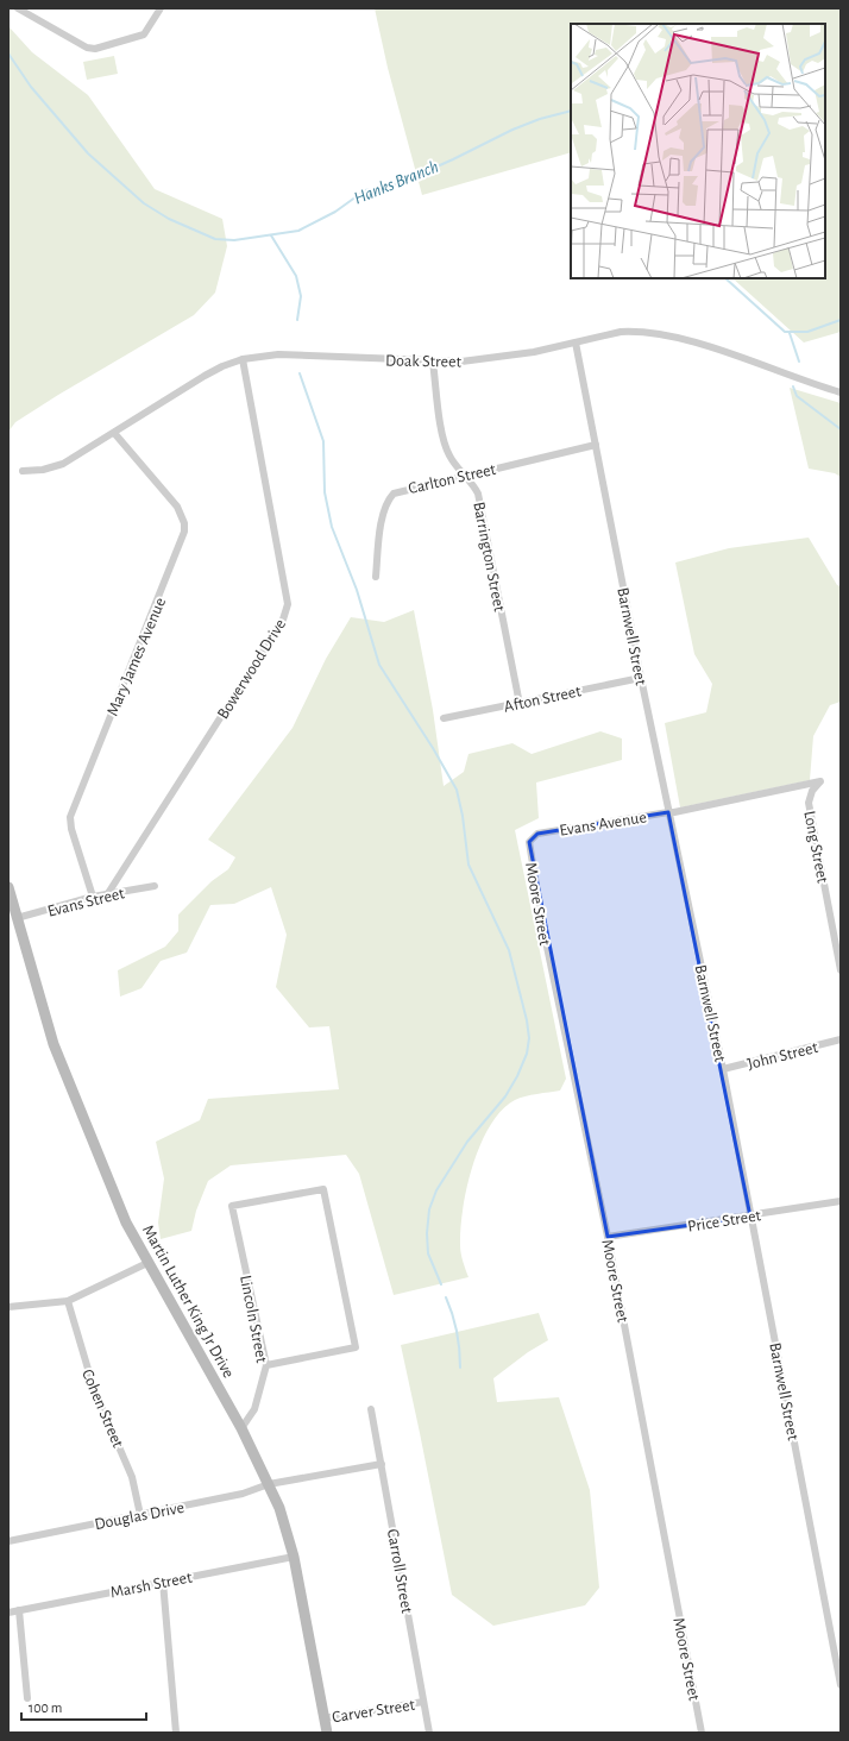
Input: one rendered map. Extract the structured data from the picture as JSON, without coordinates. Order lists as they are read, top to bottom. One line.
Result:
{"streets":{"street":["Doak Street","Carlton Street","Barrington Street","Barnwell Street","Mary James Avenue","Bowerwood Drive","Afton Street","Evans Avenue","Long Street","Evans Street","Moore Street","John Street","Price Street","Martin Luther King Jr Drive","Lincoln Street","Cohen Street","Douglas Drive","Carroll Street","Marsh Street","Carver Street"]},"crossings":[["Doak Street","Barrington Street"],["Doak Street","Barnwell Street"],["Doak Street","Mary James Avenue"],["Doak Street","Bowerwood Drive"],["Carlton Street","Barrington Street"],["Carlton Street","Barnwell Street"],["Barrington Street","Afton Street"],["Barnwell Street","Afton Street"],["Barnwell Street","Evans Avenue"],["Barnwell Street","John Street"],["Barnwell Street","Price Street"],["Mary James Avenue","Evans Street"],["Bowerwood Drive","Evans Street"],["Evans Avenue","Long Street"],["Evans Avenue","Moore Street"],["Evans Street","Martin Luther King Jr Drive"],["Moore Street","Price Street"],["Martin Luther King Jr Drive","Lincoln Street"],["Martin Luther King Jr Drive","Douglas Drive"],["Martin Luther King Jr Drive","Marsh Street"],["Martin Luther King Jr Drive","Carver Street"],["Cohen Street","Douglas Drive"],["Douglas Drive","Carroll Street"],["Carroll Street","Carver Street"]],"water":["Hanks Branch"],"scale_bar":"100 m"}
